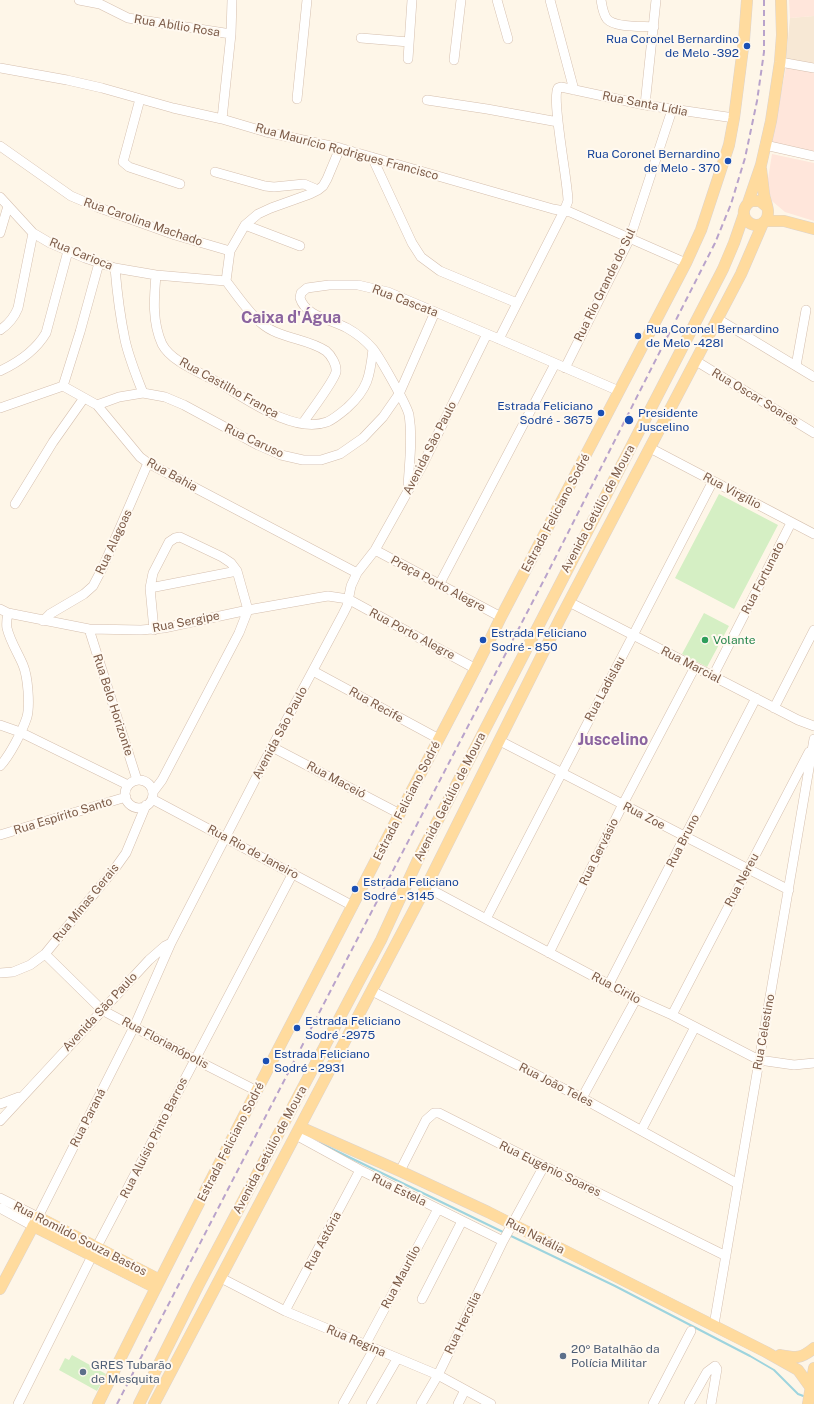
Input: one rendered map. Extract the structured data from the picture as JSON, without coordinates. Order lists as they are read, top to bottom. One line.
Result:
{"streets":{"main road":["Avenida Getúlio de Moura","Estrada Feliciano Sodré","Rua Paraná","Rua Natália","Rua Romildo Souza Bastos"],"street":["Rua Abílio Rosa","Rua Santa Lídia","Rua Maurício Rodrigues Francisco","Rua Carolina Machado","Rua Carioca","Rua Rio Grande do Sul","Rua Cascata","Rua Castilho França","Rua Oscar Soares","Rua Caruso","Avenida São Paulo","Rua Bahia","Rua Virgílio","Rua Alagoas","Rua Fortunato","Praça Porto Alegre","Rua Sergipe","Rua Porto Alegre","Rua Marcial","Rua Ladislau","Rua Belo Horizonte","Rua Recife","Rua Maceió","Rua Espírito Santo","Rua Zoe","Rua Bruno","Rua Rio de Janeiro","Rua Gervásio","Rua Nereu","Rua Minas Gerais","Rua Cirilo","Rua Celestino","Rua Florianópolis","Rua João Teles","Rua Aluísio Pinto Barros","Rua Eugênio Soares","Rua Estela","Rua Astória","Rua Maurílio","Rua Hercília","Rua Regina"]},"crossings":[["Rua Santa Lídia","Rua Rio Grande do Sul"],["Rua Santa Lídia","Estrada Feliciano Sodré"],["Rua Maurício Rodrigues Francisco","Rua Rio Grande do Sul"],["Rua Maurício Rodrigues Francisco","Estrada Feliciano Sodré"],["Rua Carioca","Rua Castilho França"],["Rua Rio Grande do Sul","Rua Cascata"],["Rua Cascata","Rua Castilho França"],["Rua Cascata","Rua Caruso"],["Rua Cascata","Avenida São Paulo"],["Rua Cascata","Estrada Feliciano Sodré"],["Rua Oscar Soares","Avenida Getúlio de Moura"],["Rua Caruso","Rua Bahia"],["Avenida São Paulo","Rua Bahia"],["Avenida São Paulo","Praça Porto Alegre"],["Avenida São Paulo","Rua Sergipe"],["Avenida São Paulo","Rua Porto Alegre"],["Avenida São Paulo","Rua Recife"],["Avenida São Paulo","Rua Maceió"],["Avenida São Paulo","Rua Rio de Janeiro"],["Avenida São Paulo","Rua Florianópolis"],["Avenida São Paulo","Rua Paraná"],["Rua Bahia","Rua Alagoas"],["Rua Virgílio","Avenida Getúlio de Moura"],["Rua Virgílio","Rua Fortunato"],["Rua Virgílio","Rua Ladislau"],["Avenida Getúlio de Moura","Rua Marcial"],["Avenida Getúlio de Moura","Rua Zoe"],["Avenida Getúlio de Moura","Rua Cirilo"],["Avenida Getúlio de Moura","Rua João Teles"],["Avenida Getúlio de Moura","Rua Estela"],["Avenida Getúlio de Moura","Rua Natália"],["Avenida Getúlio de Moura","Rua Regina"],["Estrada Feliciano Sodré","Praça Porto Alegre"],["Estrada Feliciano Sodré","Rua Porto Alegre"],["Estrada Feliciano Sodré","Rua Recife"],["Estrada Feliciano Sodré","Rua Maceió"],["Estrada Feliciano Sodré","Rua Rio de Janeiro"],["Estrada Feliciano Sodré","Rua Florianópolis"],["Estrada Feliciano Sodré","Rua Romildo Souza Bastos"],["Rua Alagoas","Rua Sergipe"],["Rua Fortunato","Rua Marcial"],["Rua Sergipe","Rua Porto Alegre"],["Rua Sergipe","Rua Belo Horizonte"],["Rua Sergipe","Rua Minas Gerais"],["Rua Marcial","Rua Ladislau"],["Rua Marcial","Rua Bruno"],["Rua Marcial","Rua Gervásio"],["Rua Ladislau","Rua Zoe"],["Rua Ladislau","Rua Cirilo"],["Rua Belo Horizonte","Rua Espírito Santo"],["Rua Belo Horizonte","Rua Rio de Janeiro"],["Rua Belo Horizonte","Rua Minas Gerais"],["Rua Espírito Santo","Rua Rio de Janeiro"],["Rua Espírito Santo","Rua Minas Gerais"],["Rua Zoe","Rua Bruno"],["Rua Zoe","Rua Gervásio"],["Rua Zoe","Rua Nereu"],["Rua Zoe","Rua Celestino"],["Rua Bruno","Rua Cirilo"],["Rua Rio de Janeiro","Rua Minas Gerais"],["Rua Rio de Janeiro","Rua Aluísio Pinto Barros"],["Rua Gervásio","Rua Cirilo"],["Rua Nereu","Rua Cirilo"],["Rua Nereu","Rua Celestino"],["Rua Minas Gerais","Rua Florianópolis"],["Rua Cirilo","Rua Celestino"],["Rua Celestino","Rua João Teles"],["Rua Celestino","Rua Eugênio Soares"],["Rua Celestino","Rua Natália"],["Rua Florianópolis","Rua Paraná"],["Rua Florianópolis","Rua Aluísio Pinto Barros"],["Rua Paraná","Rua Romildo Souza Bastos"],["Rua Aluísio Pinto Barros","Rua Romildo Souza Bastos"],["Rua Eugênio Soares","Rua Natália"],["Rua Eugênio Soares","Rua Hercília"],["Rua Estela","Rua Natália"],["Rua Estela","Rua Astória"],["Rua Estela","Rua Maurílio"],["Rua Estela","Rua Hercília"],["Rua Natália","Rua Hercília"],["Rua Astória","Rua Regina"],["Rua Maurílio","Rua Regina"],["Rua Hercília","Rua Regina"]],"districts":["Caixa d'Água","Juscelino"],"places":["Rua Coronel Bernardino de Melo -392","Rua Coronel Bernardino de Melo - 370","Rua Coronel Bernardino de Melo -428I","Estrada Feliciano Sodré - 3675","Presidente Juscelino","Estrada Feliciano Sodré - 850","Volante","Estrada Feliciano Sodré - 3145","Estrada Feliciano Sodré -2975","Estrada Feliciano Sodré - 2931","20º Batalhão da Polícia Militar","GRES Tubarão de Mesquita"]}
